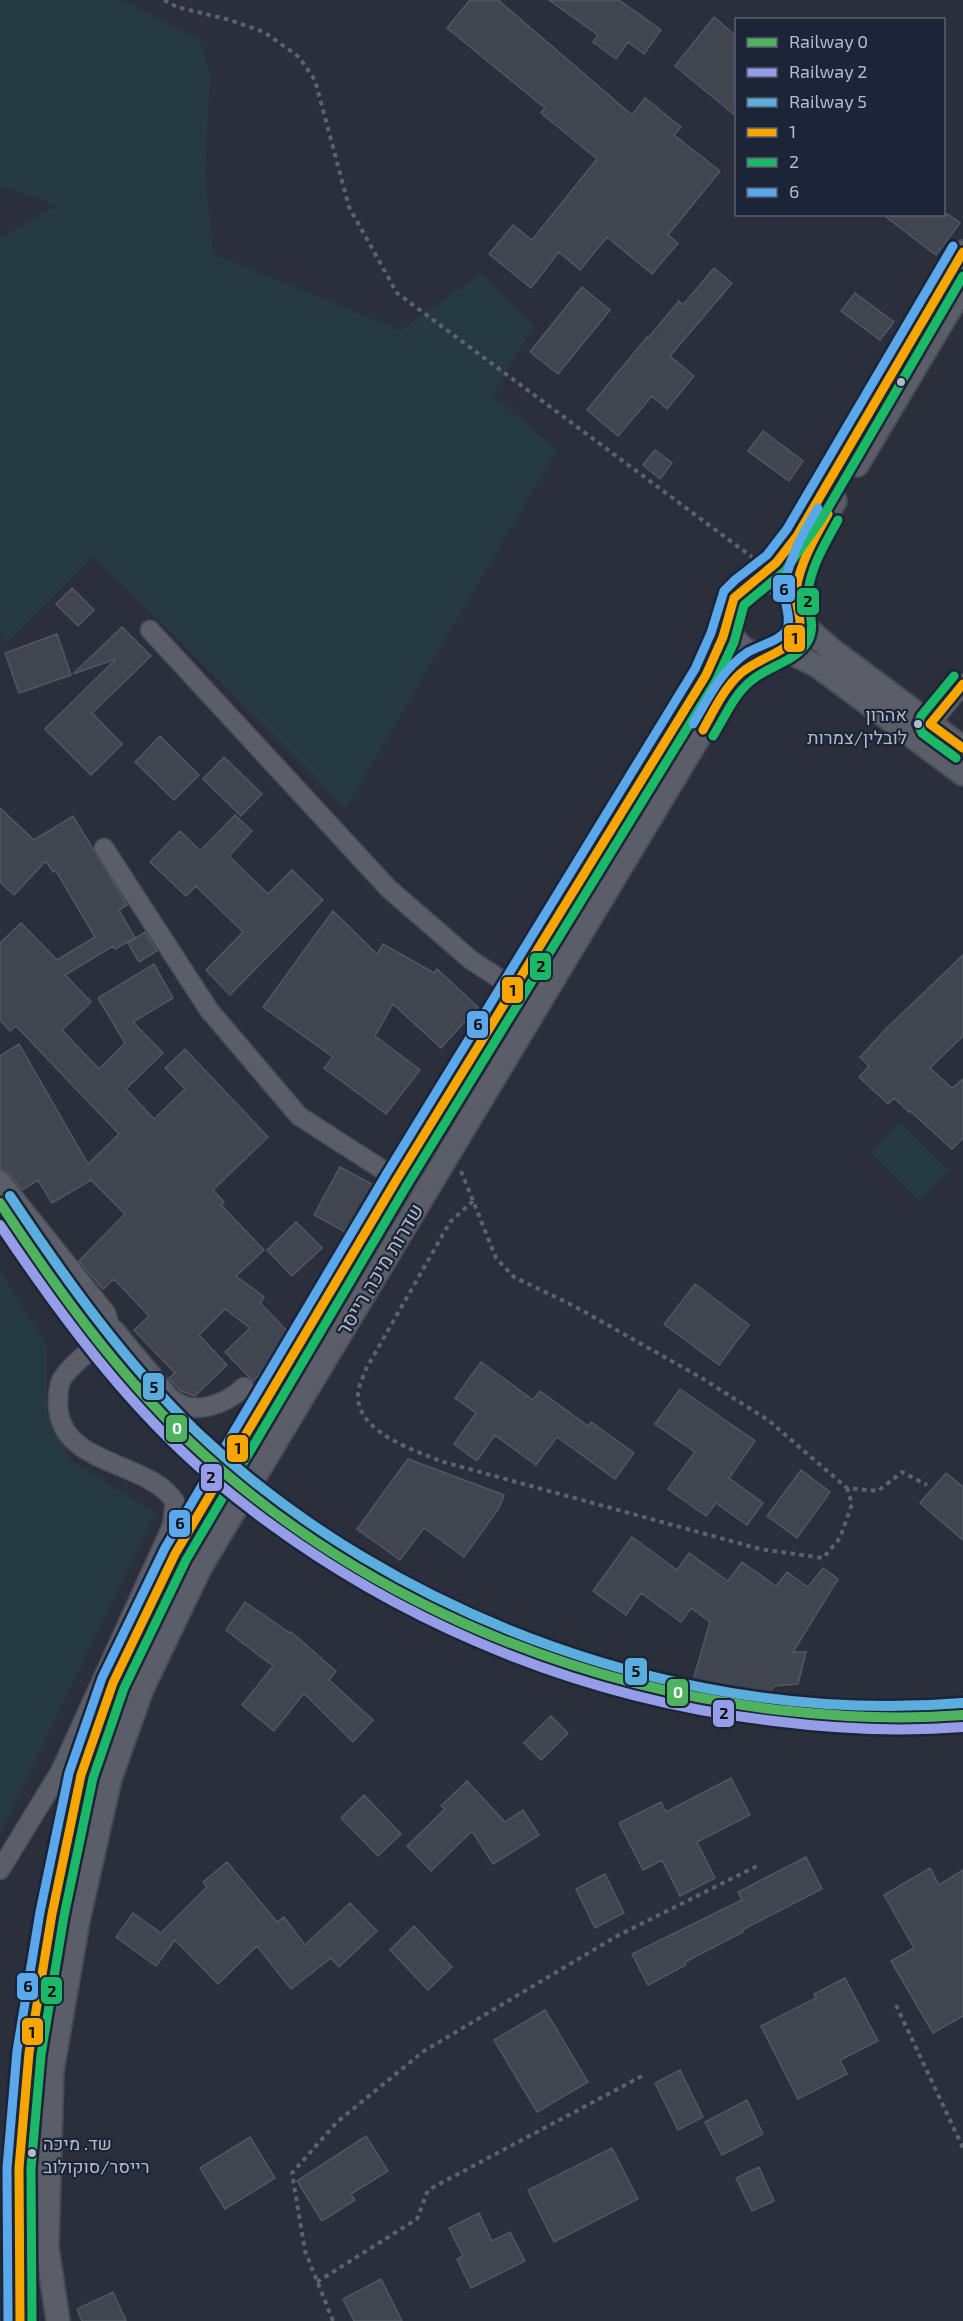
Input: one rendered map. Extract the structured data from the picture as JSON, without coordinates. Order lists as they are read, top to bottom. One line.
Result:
{"streets":{"street":["שדרות מיכה רייסר"]},"places":["אהרון לובלין/צמרות","שד. מיכה רייסר/סוקולוב"],"lines":["transit line 6","transit line 1","transit line 2","rail line 5","rail line 0","rail line 2"],"legend":["Railway 0","Railway 2","Railway 5","1","2","6"]}
